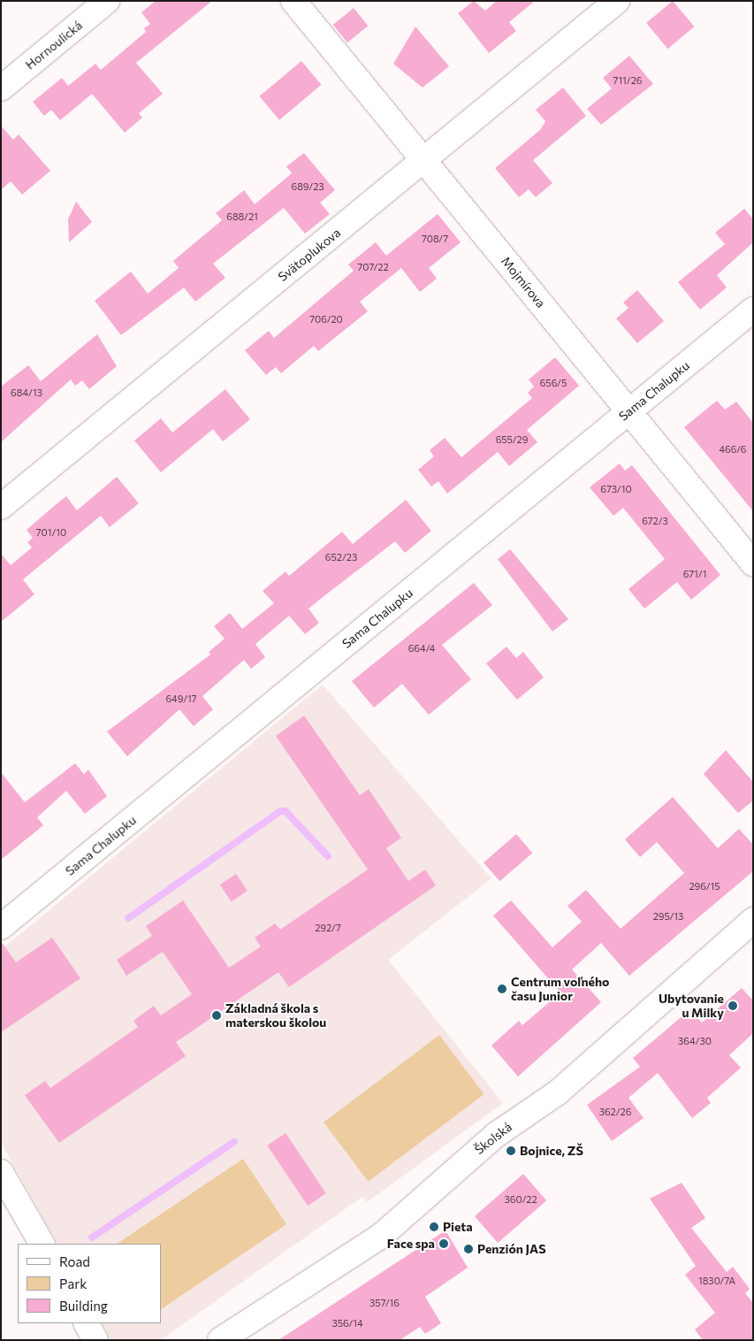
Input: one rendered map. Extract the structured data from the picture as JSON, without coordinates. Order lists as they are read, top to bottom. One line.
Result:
{"streets":{"street":["Hornoulická","Svätoplukova","Mojmírova","Sama Chalupku","Školská"]},"crossings":[["Svätoplukova","Mojmírova"],["Mojmírova","Sama Chalupku"]],"places":["Centrum voľného času Junior","Ubytovanie u Milky","Základná škola s materskou školou","Bojnice, ZŠ","Pieta","Face spa","Penzión JAS"],"house_numbers":["711/26","689/23","688/21","708/7","707/22","706/20","656/5","684/13","655/29","466/6","673/10","672/3","701/10","652/23","671/1","664/4","649/17","296/15","295/13","292/7","364/30","362/26","360/22","1830/7A","357/16","356/14"],"legend":["Road","Park","Building"]}
